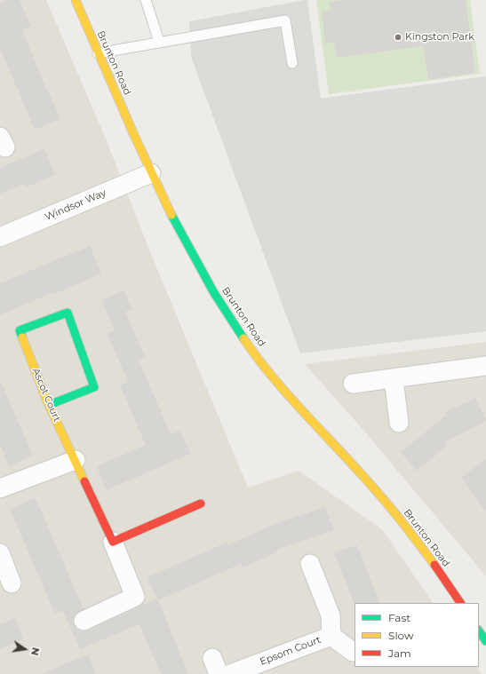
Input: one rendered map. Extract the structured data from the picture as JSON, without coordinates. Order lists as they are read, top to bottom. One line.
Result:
{"streets":{"street":["Brunton Road","Windsor Way","Ascot Court","Epsom Court"]},"crossings":[["Brunton Road","Windsor Way"]],"places":["Kingston Park"],"legend":["Fast","Slow","Jam"],"north":"right"}
